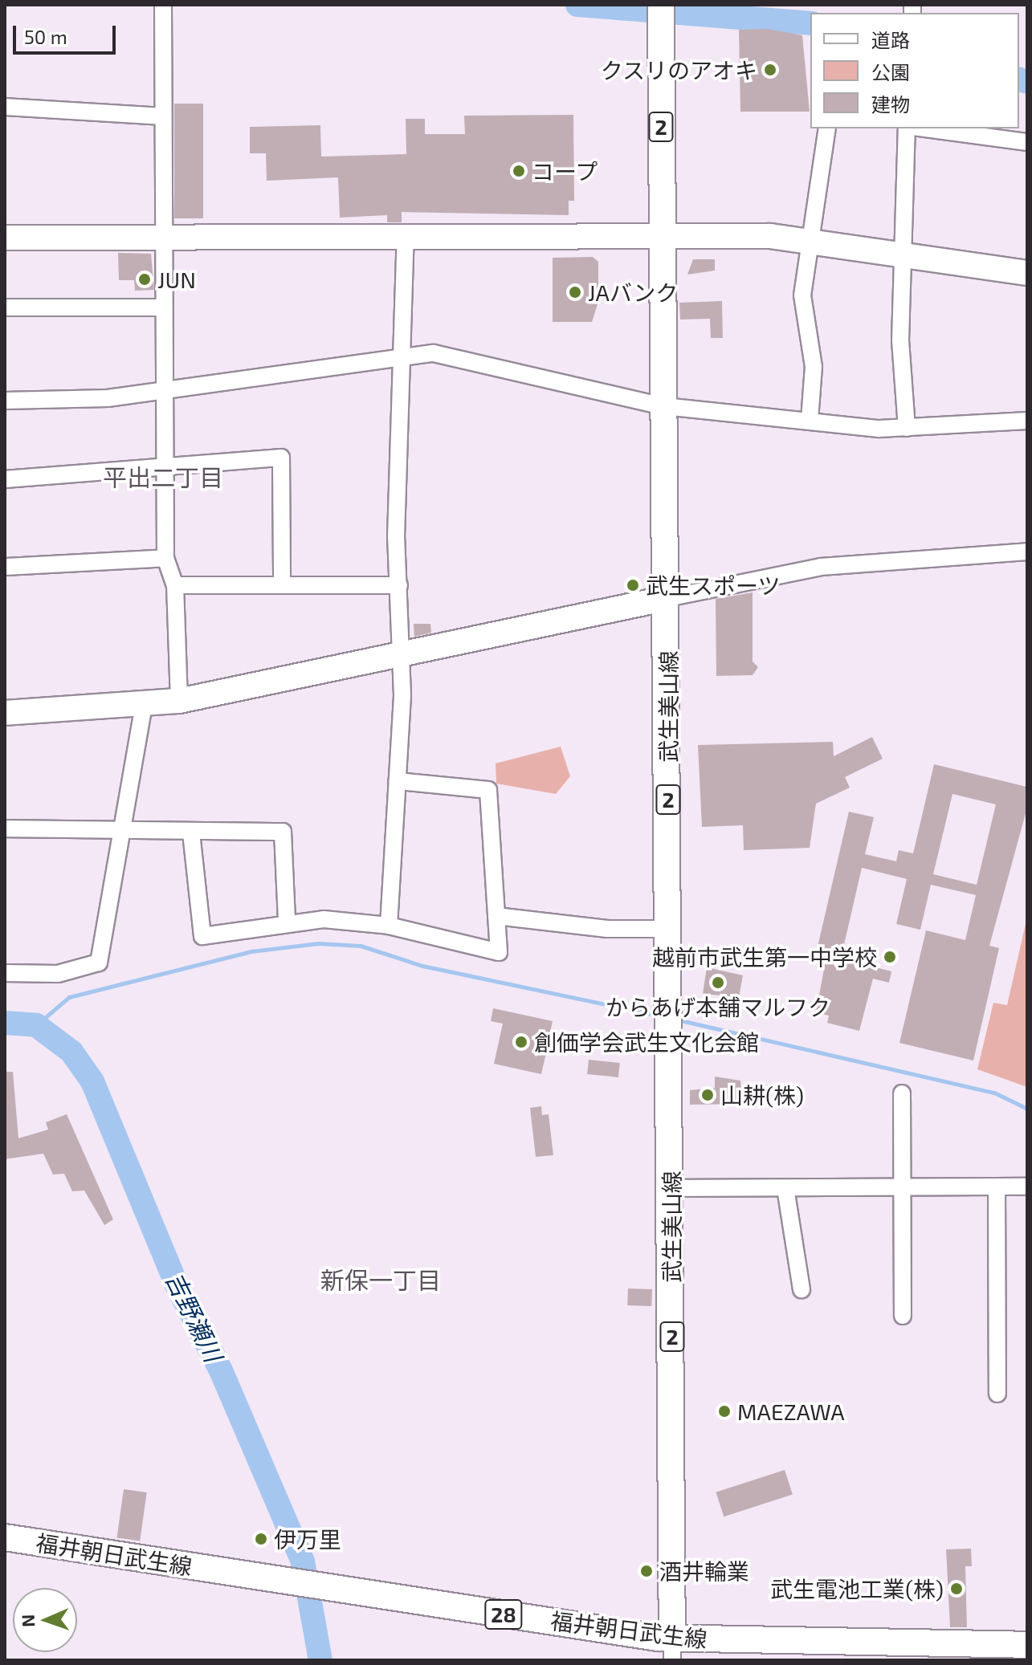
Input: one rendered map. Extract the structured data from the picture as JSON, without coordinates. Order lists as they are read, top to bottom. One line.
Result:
{"streets":{"main road":["2","武生美山線","福井朝日武生線","28"]},"crossings":[["武生美山線","福井朝日武生線"]],"districts":["平出二丁目","新保一丁目"],"water":["吉野瀬川"],"places":["クスリのアオキ","コープ","JUN","JAバンク","武生スポーツ","越前市武生第一中学校","からあげ本舗マルフク","創価学会武生文化会館","山耕(株)","MAEZAWA","伊万里","酒井輪業","武生電池工業(株)"],"legend":["道路","公園","建物"],"scale_bar":"50 m","north":"left"}
